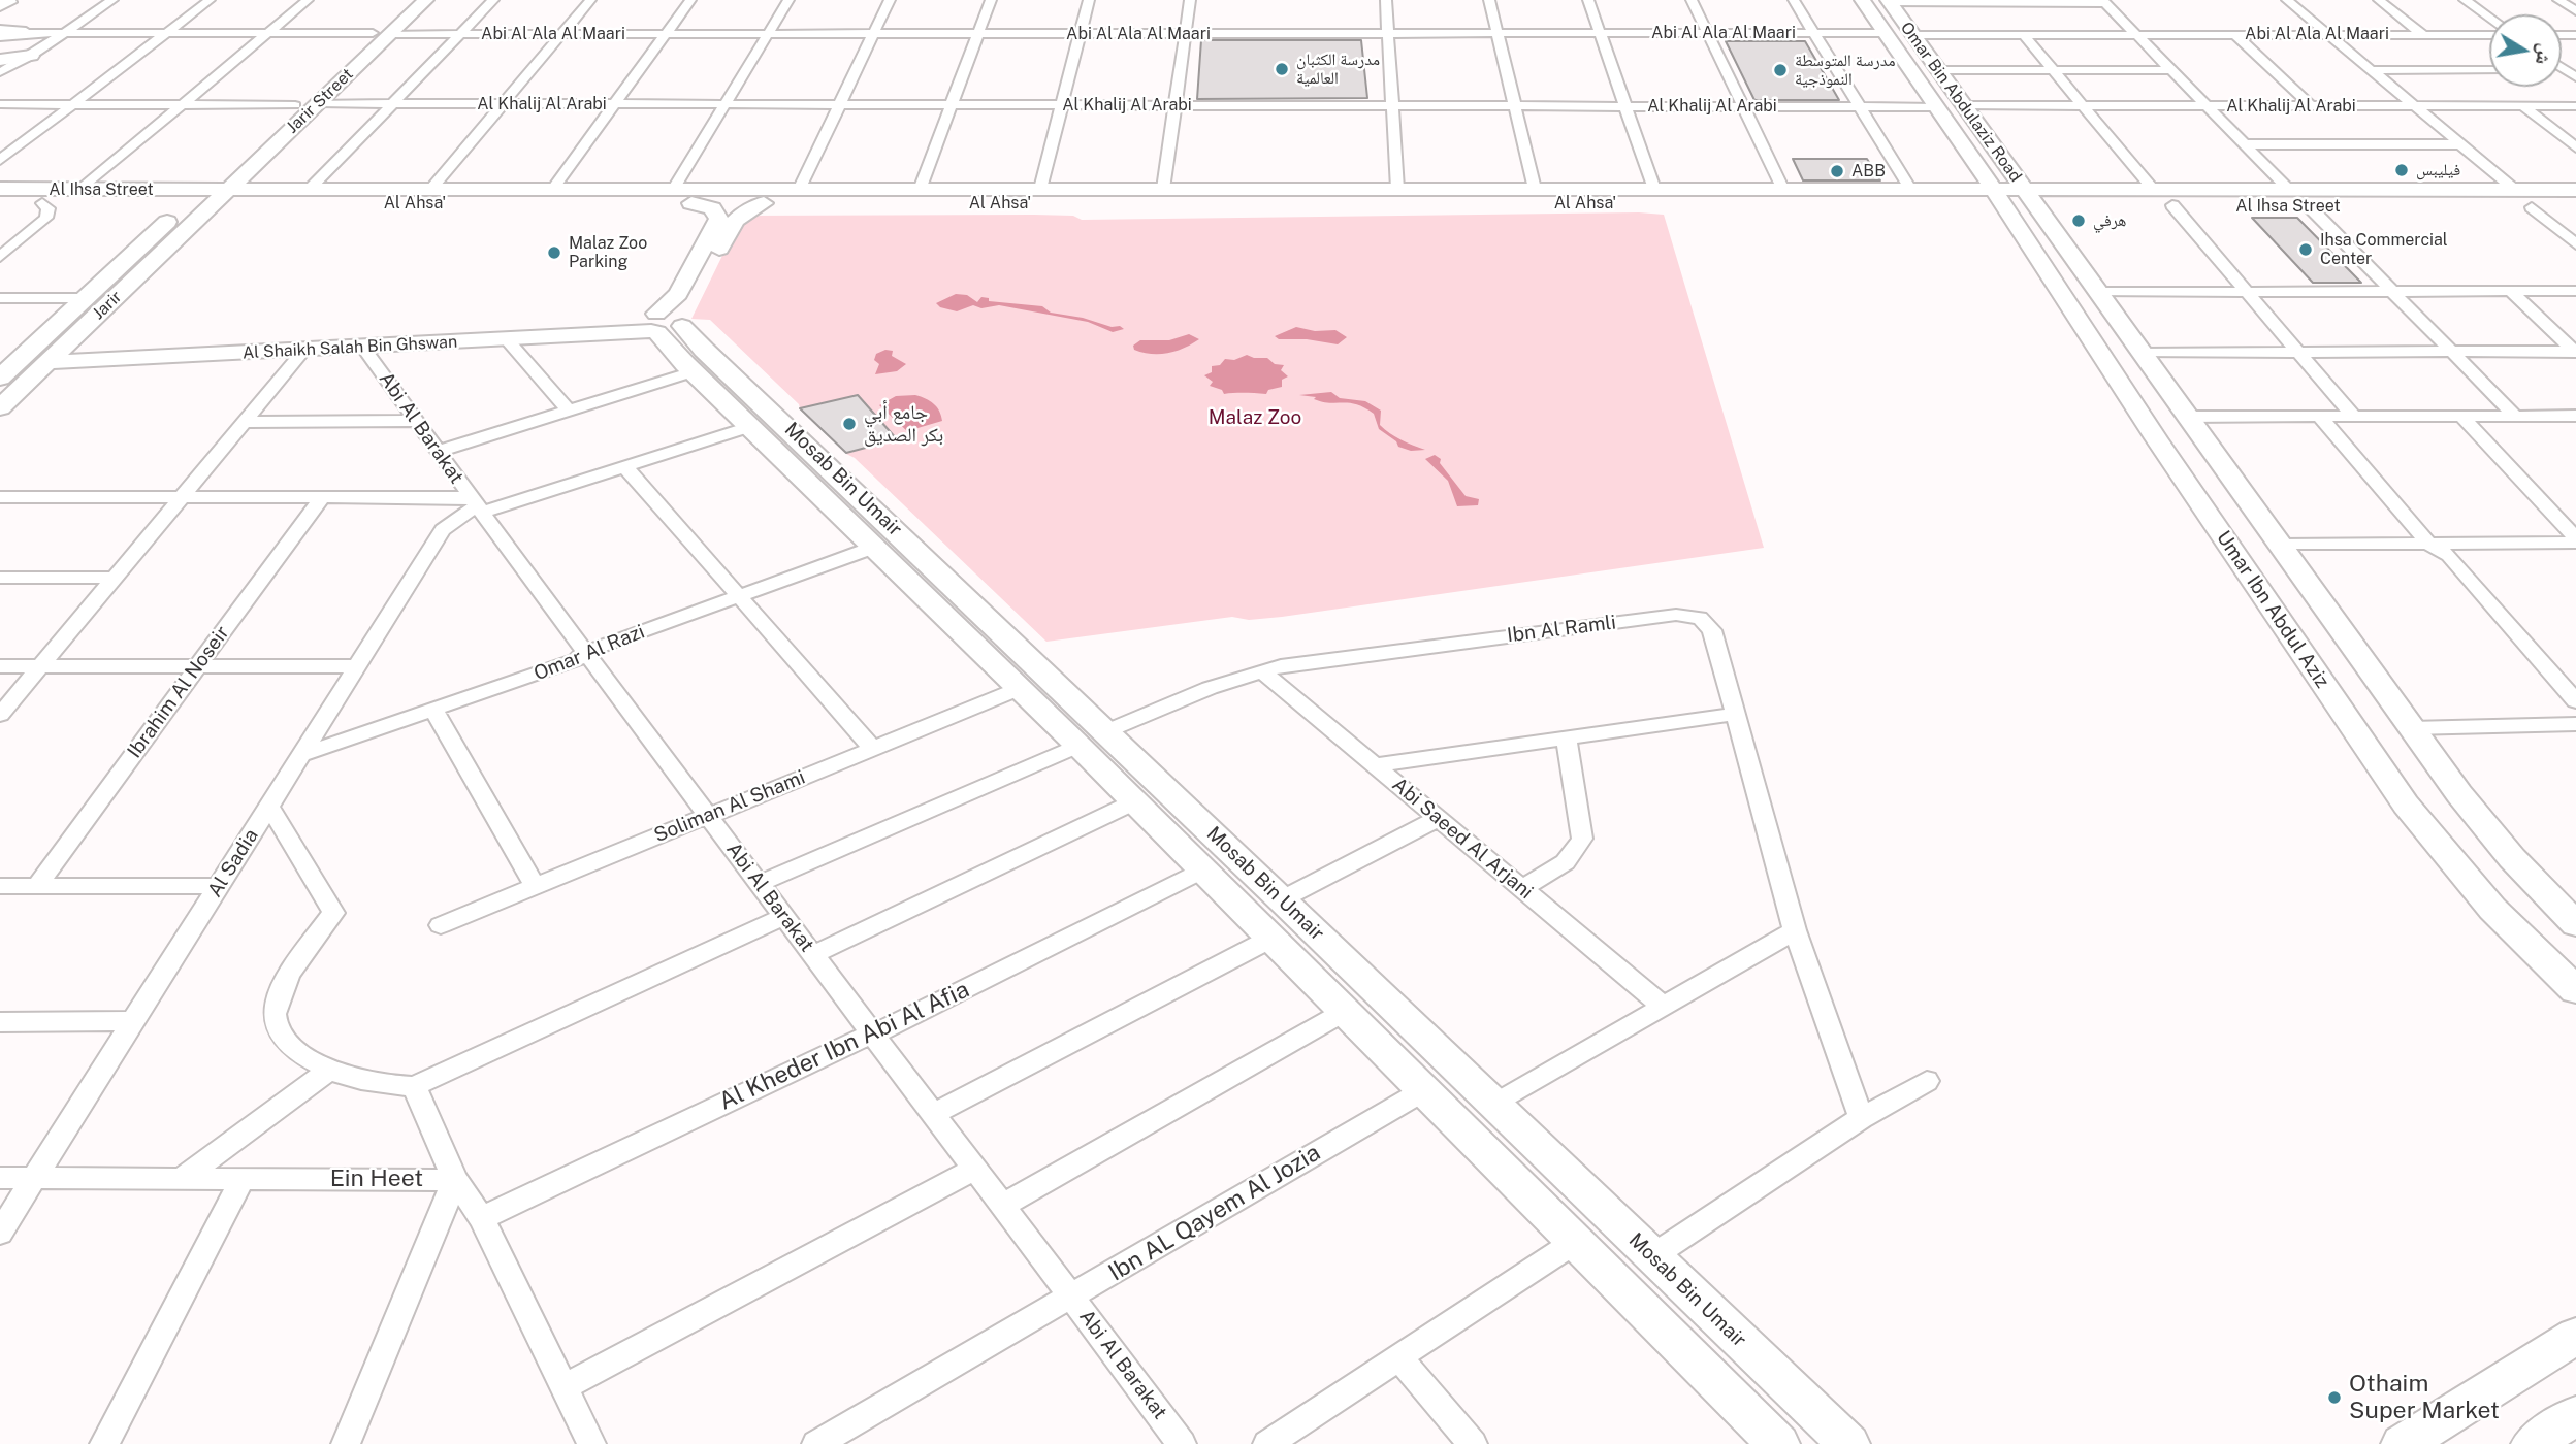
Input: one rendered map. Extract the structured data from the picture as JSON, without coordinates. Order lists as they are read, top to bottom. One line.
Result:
{"streets":{"main road":["Jarir Street","Omar Bin Abdulaziz Road","Al Ihsa Street","Al Ahsa'","Jarir","Al Shaikh Salah Bin Ghswan","Mosab Bin Umair","Umar Ibn Abdul Aziz"],"street":["Abi Al Ala Al Maari","Al Khalij Al Arabi","Abi Al Barakat","Ibn Al Ramli","Omar Al Razi","Ibrahim Al Noseir","Soliman Al Shami","Abi Saeed Al Arjani","Al Sadia","Al Kheder Ibn Abi Al Afia","Ein Heet","Ibn AL Qayem Al Jozia"]},"crossings":[["Abi Al Ala Al Maari","Jarir Street"],["Abi Al Ala Al Maari","Omar Bin Abdulaziz Road"],["Jarir Street","Al Khalij Al Arabi"],["Jarir Street","Al Ihsa Street"],["Jarir Street","Al Ahsa'"],["Jarir Street","Jarir"],["Omar Bin Abdulaziz Road","Al Khalij Al Arabi"],["Omar Bin Abdulaziz Road","Al Ihsa Street"],["Omar Bin Abdulaziz Road","Al Ahsa'"],["Omar Bin Abdulaziz Road","Umar Ibn Abdul Aziz"],["Al Ihsa Street","Al Ahsa'"],["Al Ihsa Street","Jarir"],["Al Ihsa Street","Umar Ibn Abdul Aziz"],["Al Ahsa'","Jarir"],["Al Ahsa'","Umar Ibn Abdul Aziz"],["Jarir","Al Shaikh Salah Bin Ghswan"],["Al Shaikh Salah Bin Ghswan","Abi Al Barakat"],["Al Shaikh Salah Bin Ghswan","Mosab Bin Umair"],["Abi Al Barakat","Ibn Al Ramli"],["Abi Al Barakat","Omar Al Razi"],["Abi Al Barakat","Soliman Al Shami"],["Abi Al Barakat","Al Sadia"],["Abi Al Barakat","Al Kheder Ibn Abi Al Afia"],["Abi Al Barakat","Ibn AL Qayem Al Jozia"],["Mosab Bin Umair","Ibn Al Ramli"],["Mosab Bin Umair","Omar Al Razi"],["Mosab Bin Umair","Soliman Al Shami"],["Mosab Bin Umair","Al Kheder Ibn Abi Al Afia"],["Mosab Bin Umair","Ibn AL Qayem Al Jozia"],["Ibn Al Ramli","Abi Saeed Al Arjani"],["Omar Al Razi","Al Sadia"],["Al Sadia","Ein Heet"]],"parks":["Malaz Zoo"],"places":["مدرسة الكثبان العالمية","مدرسة المتوسطة النموذجية","فيليبس","ABB","هرفي","Ihsa Commercial Center","Malaz Zoo Parking","جامع أبي بكر الصديق","Othaim Super Market"],"north":"right"}
